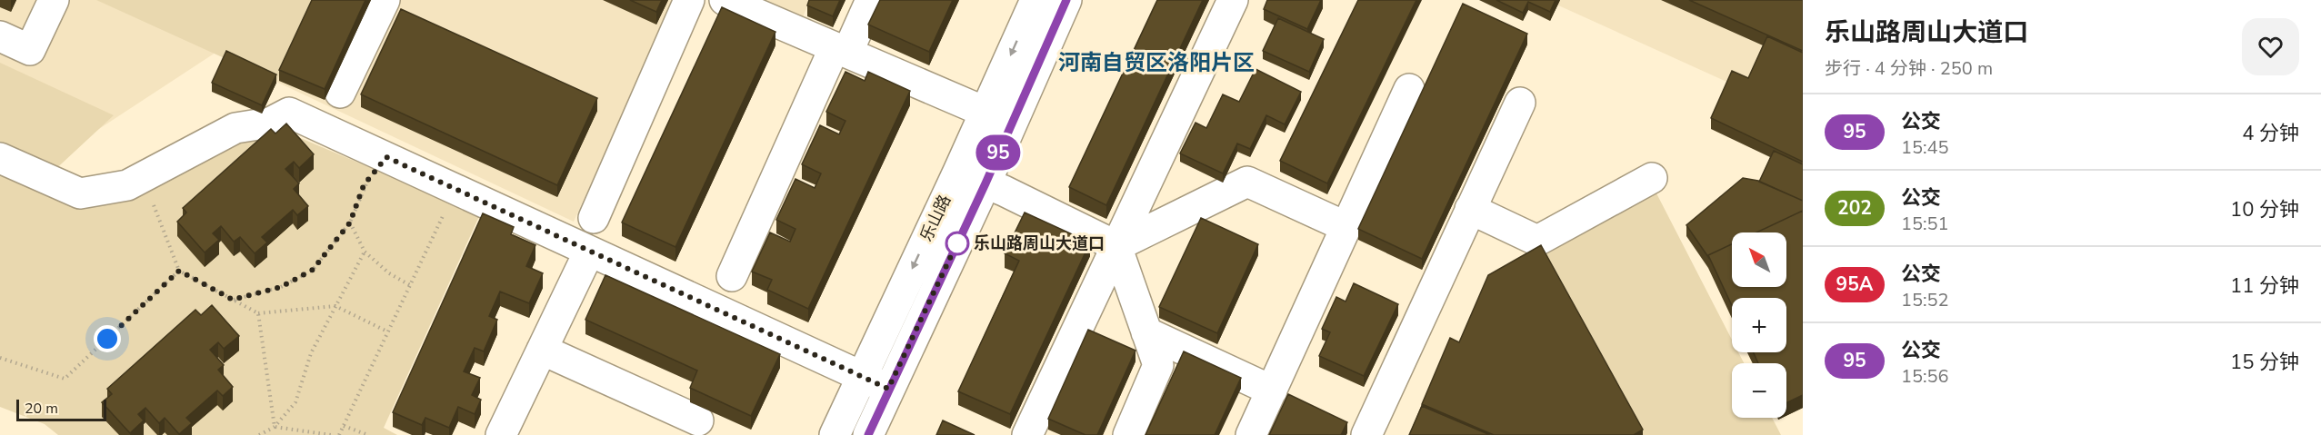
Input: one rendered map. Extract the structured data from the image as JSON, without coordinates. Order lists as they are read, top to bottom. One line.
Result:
{"streets":{"main road":["乐山路"]},"districts":["河南自贸区洛阳片区"],"places":["乐山路周山大道口"],"lines":["bus line 95"],"scale_bar":"20 m","north":"top left","page":{"on_map":"95","heading":["乐山路周山大道口","步行 · 4 分钟 · 250 m"],"list":[{"mark":"95","name":"公交","note":"15:45","value":"4 分钟"},{"mark":"202","name":"公交","note":"15:51","value":"10 分钟"},{"mark":"95A","name":"公交","note":"15:52","value":"11 分钟"},{"mark":"95","name":"公交","note":"15:56","value":"15 分钟"}],"map_buttons":["+","−"],"scale":"20 m"}}
